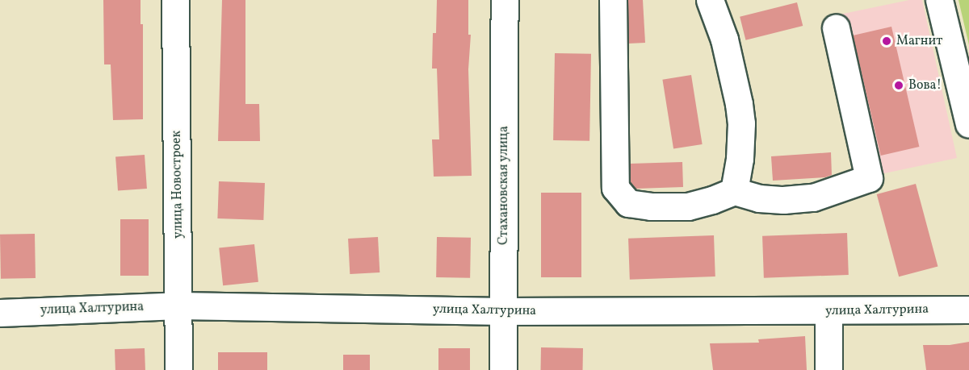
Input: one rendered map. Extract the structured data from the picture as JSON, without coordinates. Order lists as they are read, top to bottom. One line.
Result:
{"streets":{"street":["улица Новостроек","Стахановская улица","улица Халтурина"]},"crossings":[["улица Новостроек","улица Халтурина"],["Стахановская улица","улица Халтурина"]],"places":["Магнит","Вова!"]}
